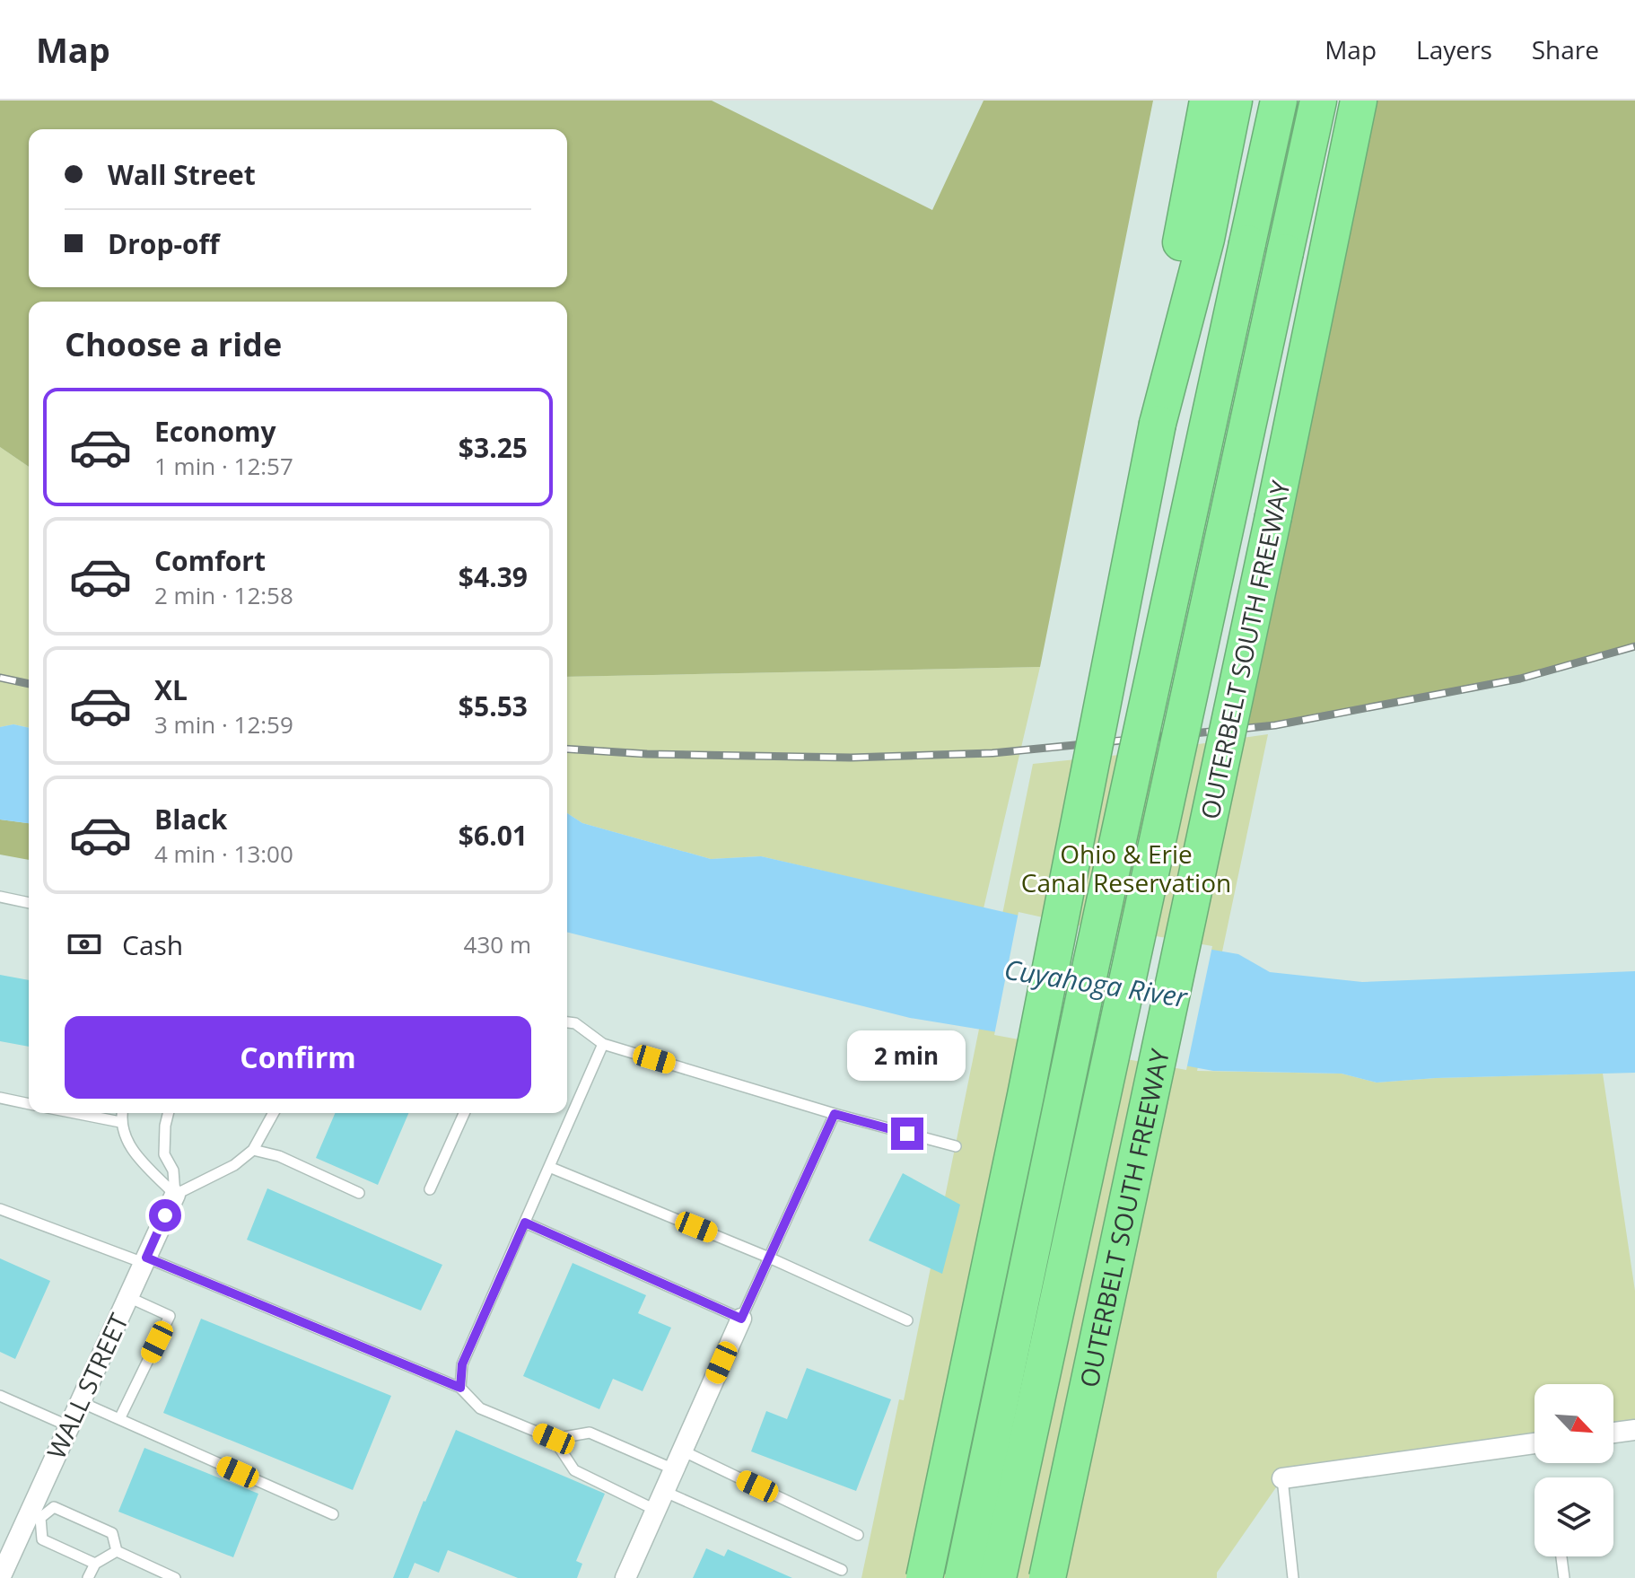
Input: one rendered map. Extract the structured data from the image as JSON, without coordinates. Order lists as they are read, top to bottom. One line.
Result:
{"streets":{"highway":["OUTERBELT SOUTH FREEWAY"],"street":["WALL STREET"]},"water":["Cuyahoga River"],"parks":["Ohio & Erie Canal Reservation"],"north":"bottom right","page":{"header":"Map","nav":["Map","Layers","Share"],"banner":["Wall Street","Drop-off"],"heading":"Choose a ride","list":[{"name":"Economy","note":"1 min · 12:57","value":"$3.25"},{"name":"Comfort","note":"2 min · 12:58","value":"$4.39"},{"name":"XL","note":"3 min · 12:59","value":"$5.53"},{"name":"Black","note":"4 min · 13:00","value":"$6.01"}],"pay":["Cash","430 m"],"buttons":"Confirm","bubble":"2 min"}}
